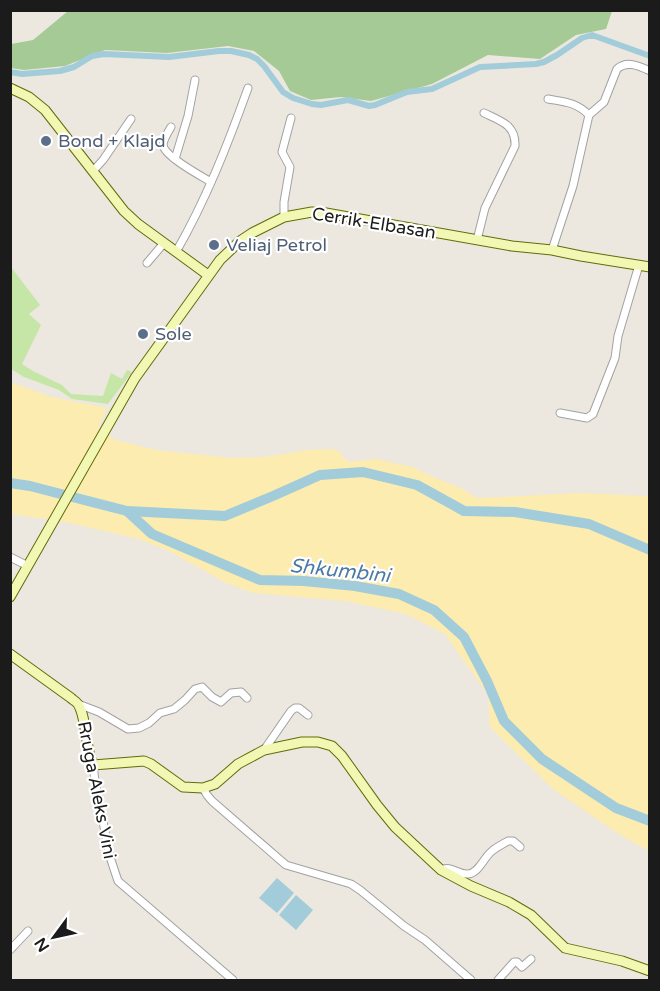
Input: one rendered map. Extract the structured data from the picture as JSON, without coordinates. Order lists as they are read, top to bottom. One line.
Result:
{"streets":{"main road":["Cerrik-Elbasan","Rruga Aleks Vini"]},"water":["Shkumbini"],"places":["Bond + Klajd","Veliaj Petrol","Sole"],"north":"bottom left"}
